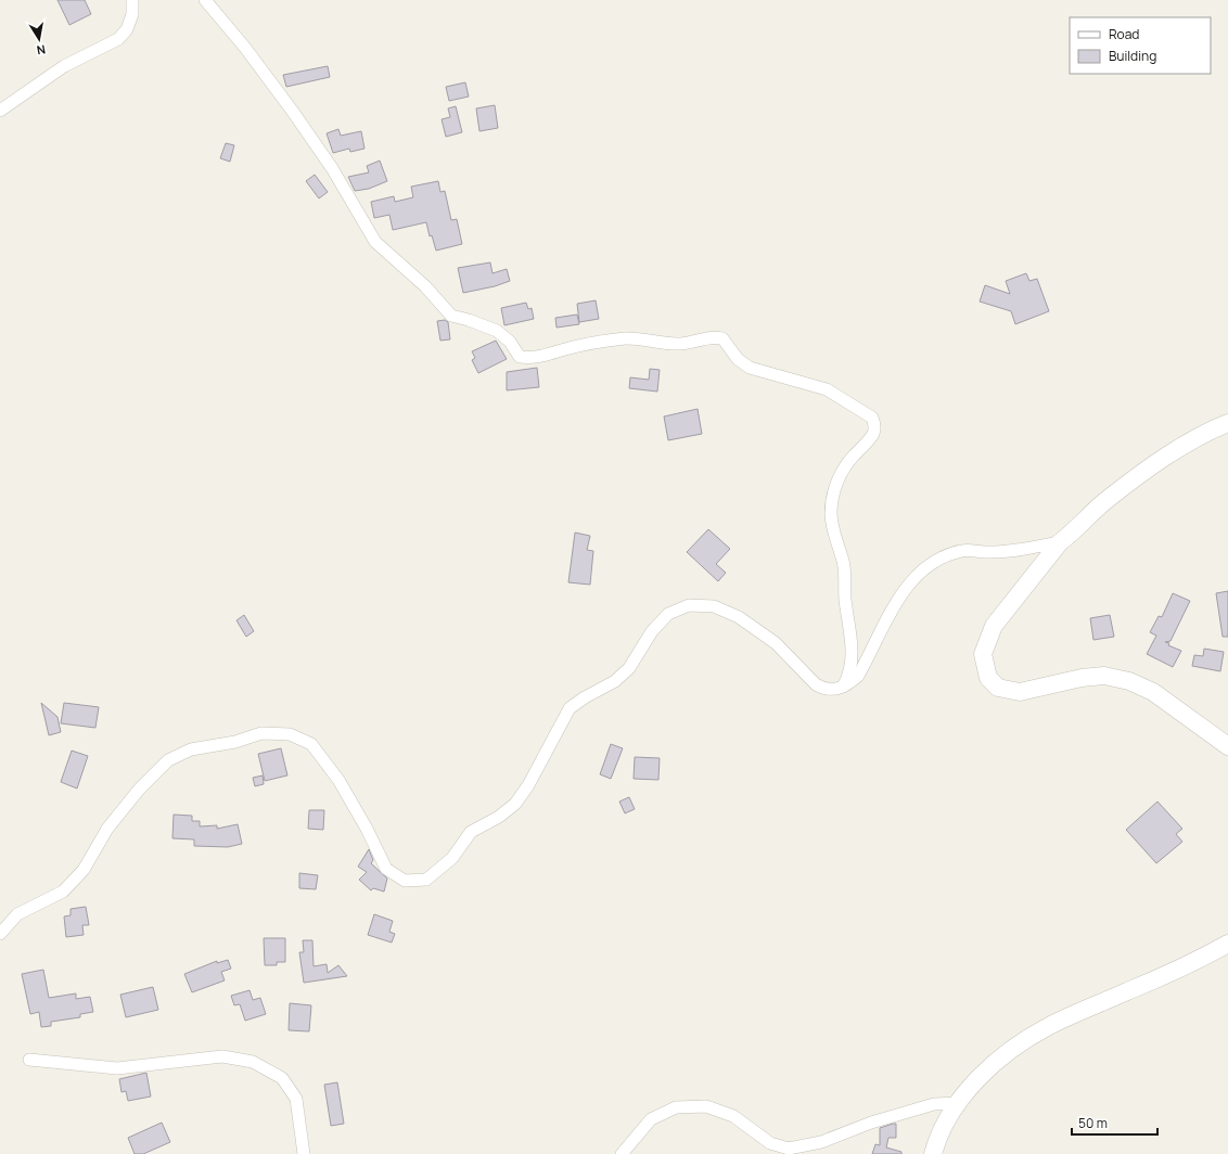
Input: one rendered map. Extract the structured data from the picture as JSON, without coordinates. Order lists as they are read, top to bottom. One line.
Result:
{"legend":["Road","Building"],"scale_bar":"50 m","north":"bottom"}
